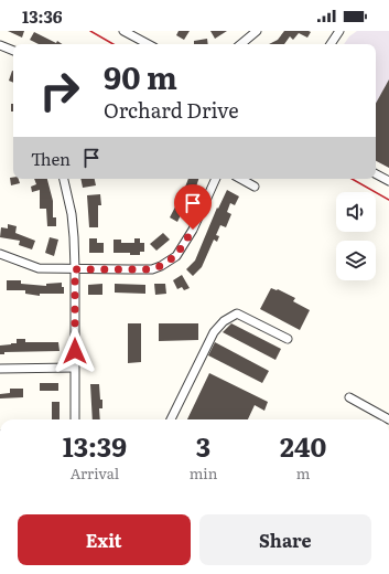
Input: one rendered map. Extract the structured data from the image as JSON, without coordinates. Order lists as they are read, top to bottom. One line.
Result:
{"page":{"status":"13:36","turn":["90 m","Orchard Drive"],"then":"Then","eta":["13:39","Arrival","3","min","240","m"],"buttons":["Exit","Share"]}}
